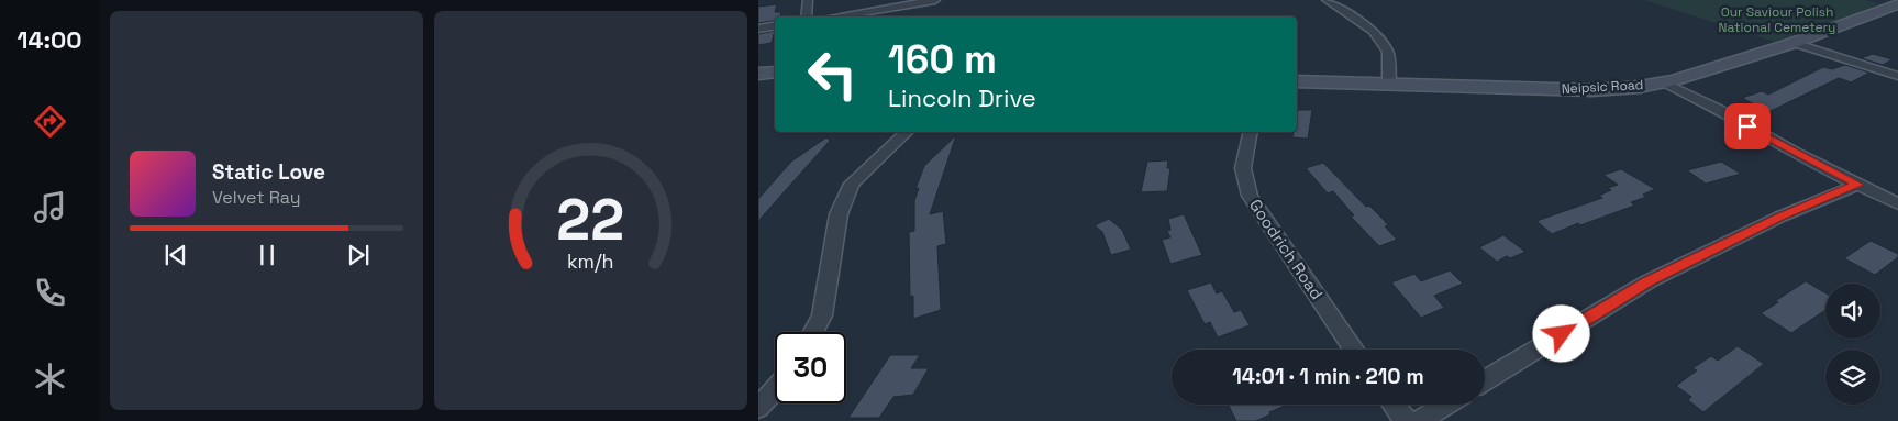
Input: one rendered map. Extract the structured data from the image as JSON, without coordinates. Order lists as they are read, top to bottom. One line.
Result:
{"streets":{"street":["Neipsic Road","Goodrich Road"]},"parks":["Our Saviour Polish National Cemetery"],"page":{"tabs":"14:00","turn":["160 m","Lincoln Drive"],"song":["Static Love","Velvet Ray"],"limit":"30","trip":"14:01 · 1 min · 210 m","gauge":["22","km/h"]}}
